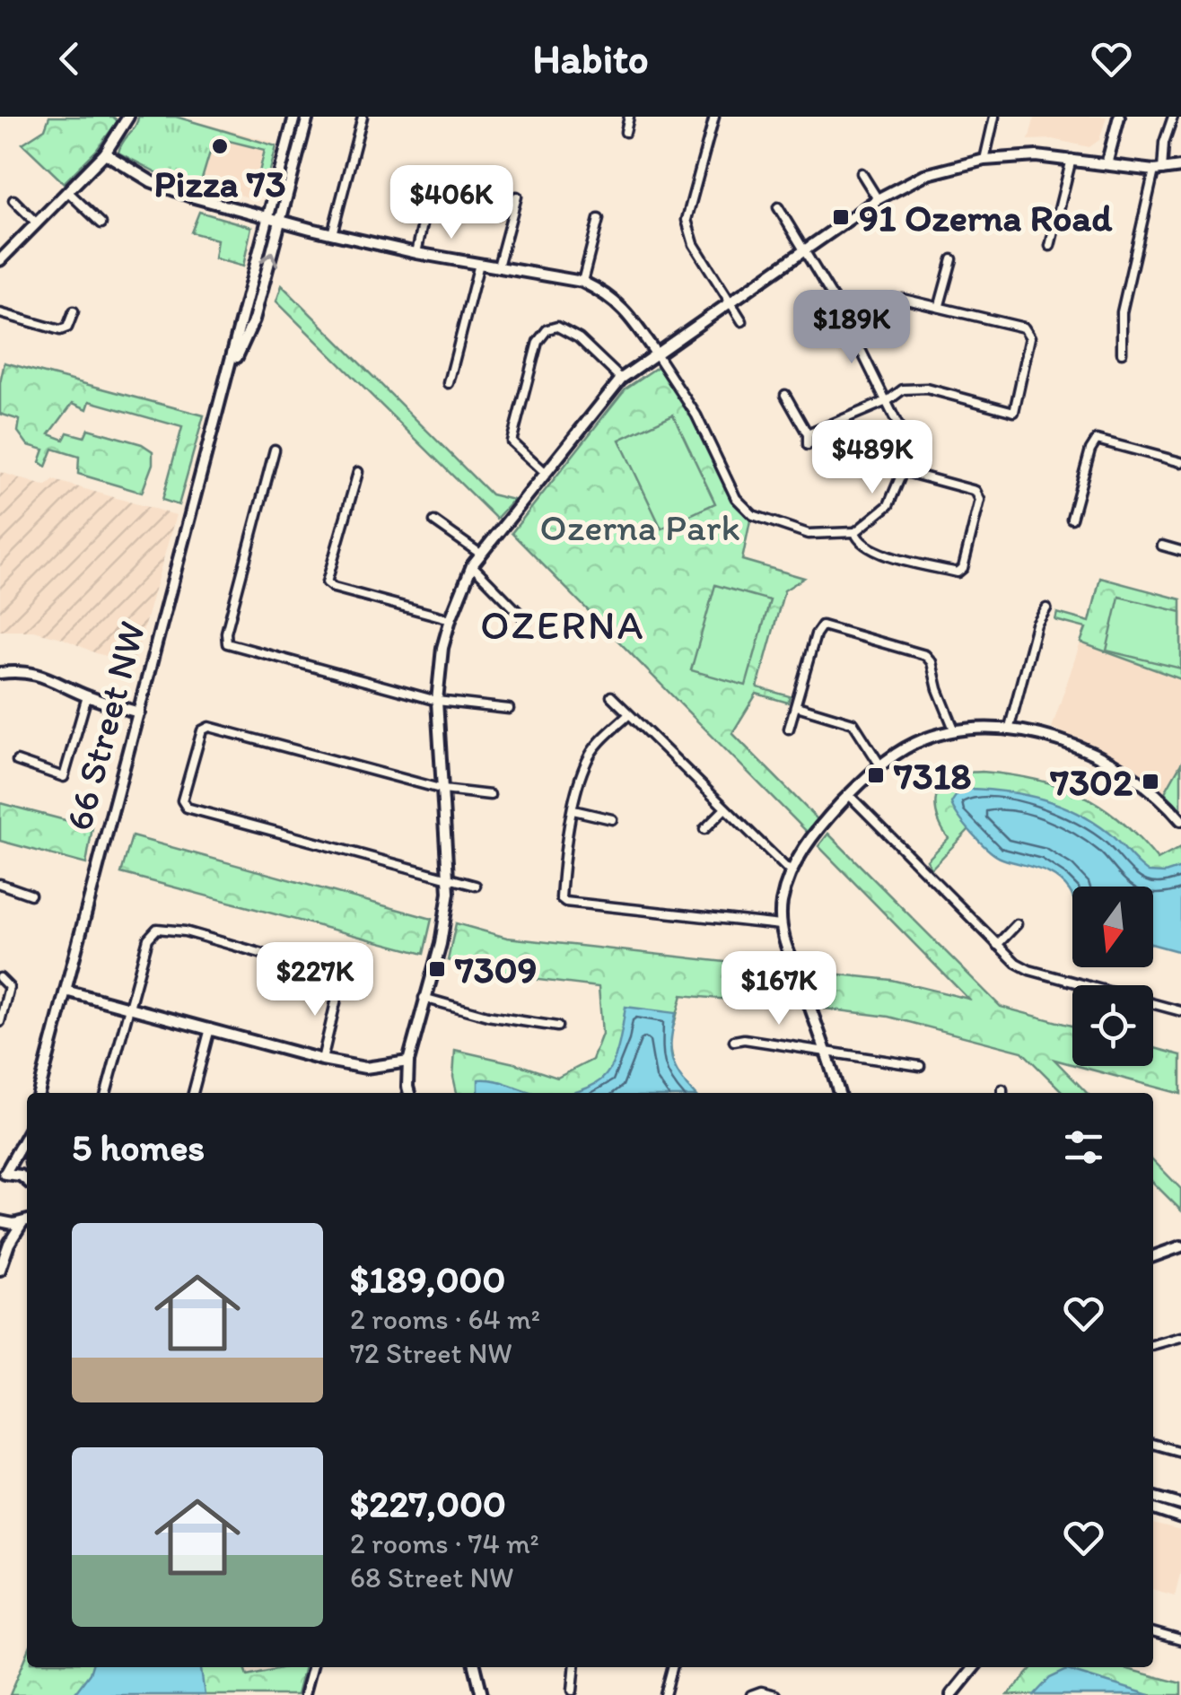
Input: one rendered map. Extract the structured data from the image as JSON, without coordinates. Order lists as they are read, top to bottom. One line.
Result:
{"streets":{"street":["66 Street NW"]},"districts":["OZERNA"],"parks":["Ozerna Park"],"places":{"other":["Pizza 73"],"transit":["91 Ozerna Road","7318","7302","7309"]},"north":"bottom","page":{"header":"Habito","price":["$406K","$189K","$489K","$227K","$167K"],"heading":"5 homes","list":[{"name":"$189,000","note":"2 rooms · 64 m² · 72 Street NW"},{"name":"$227,000","note":"2 rooms · 74 m² · 68 Street NW"}]}}
